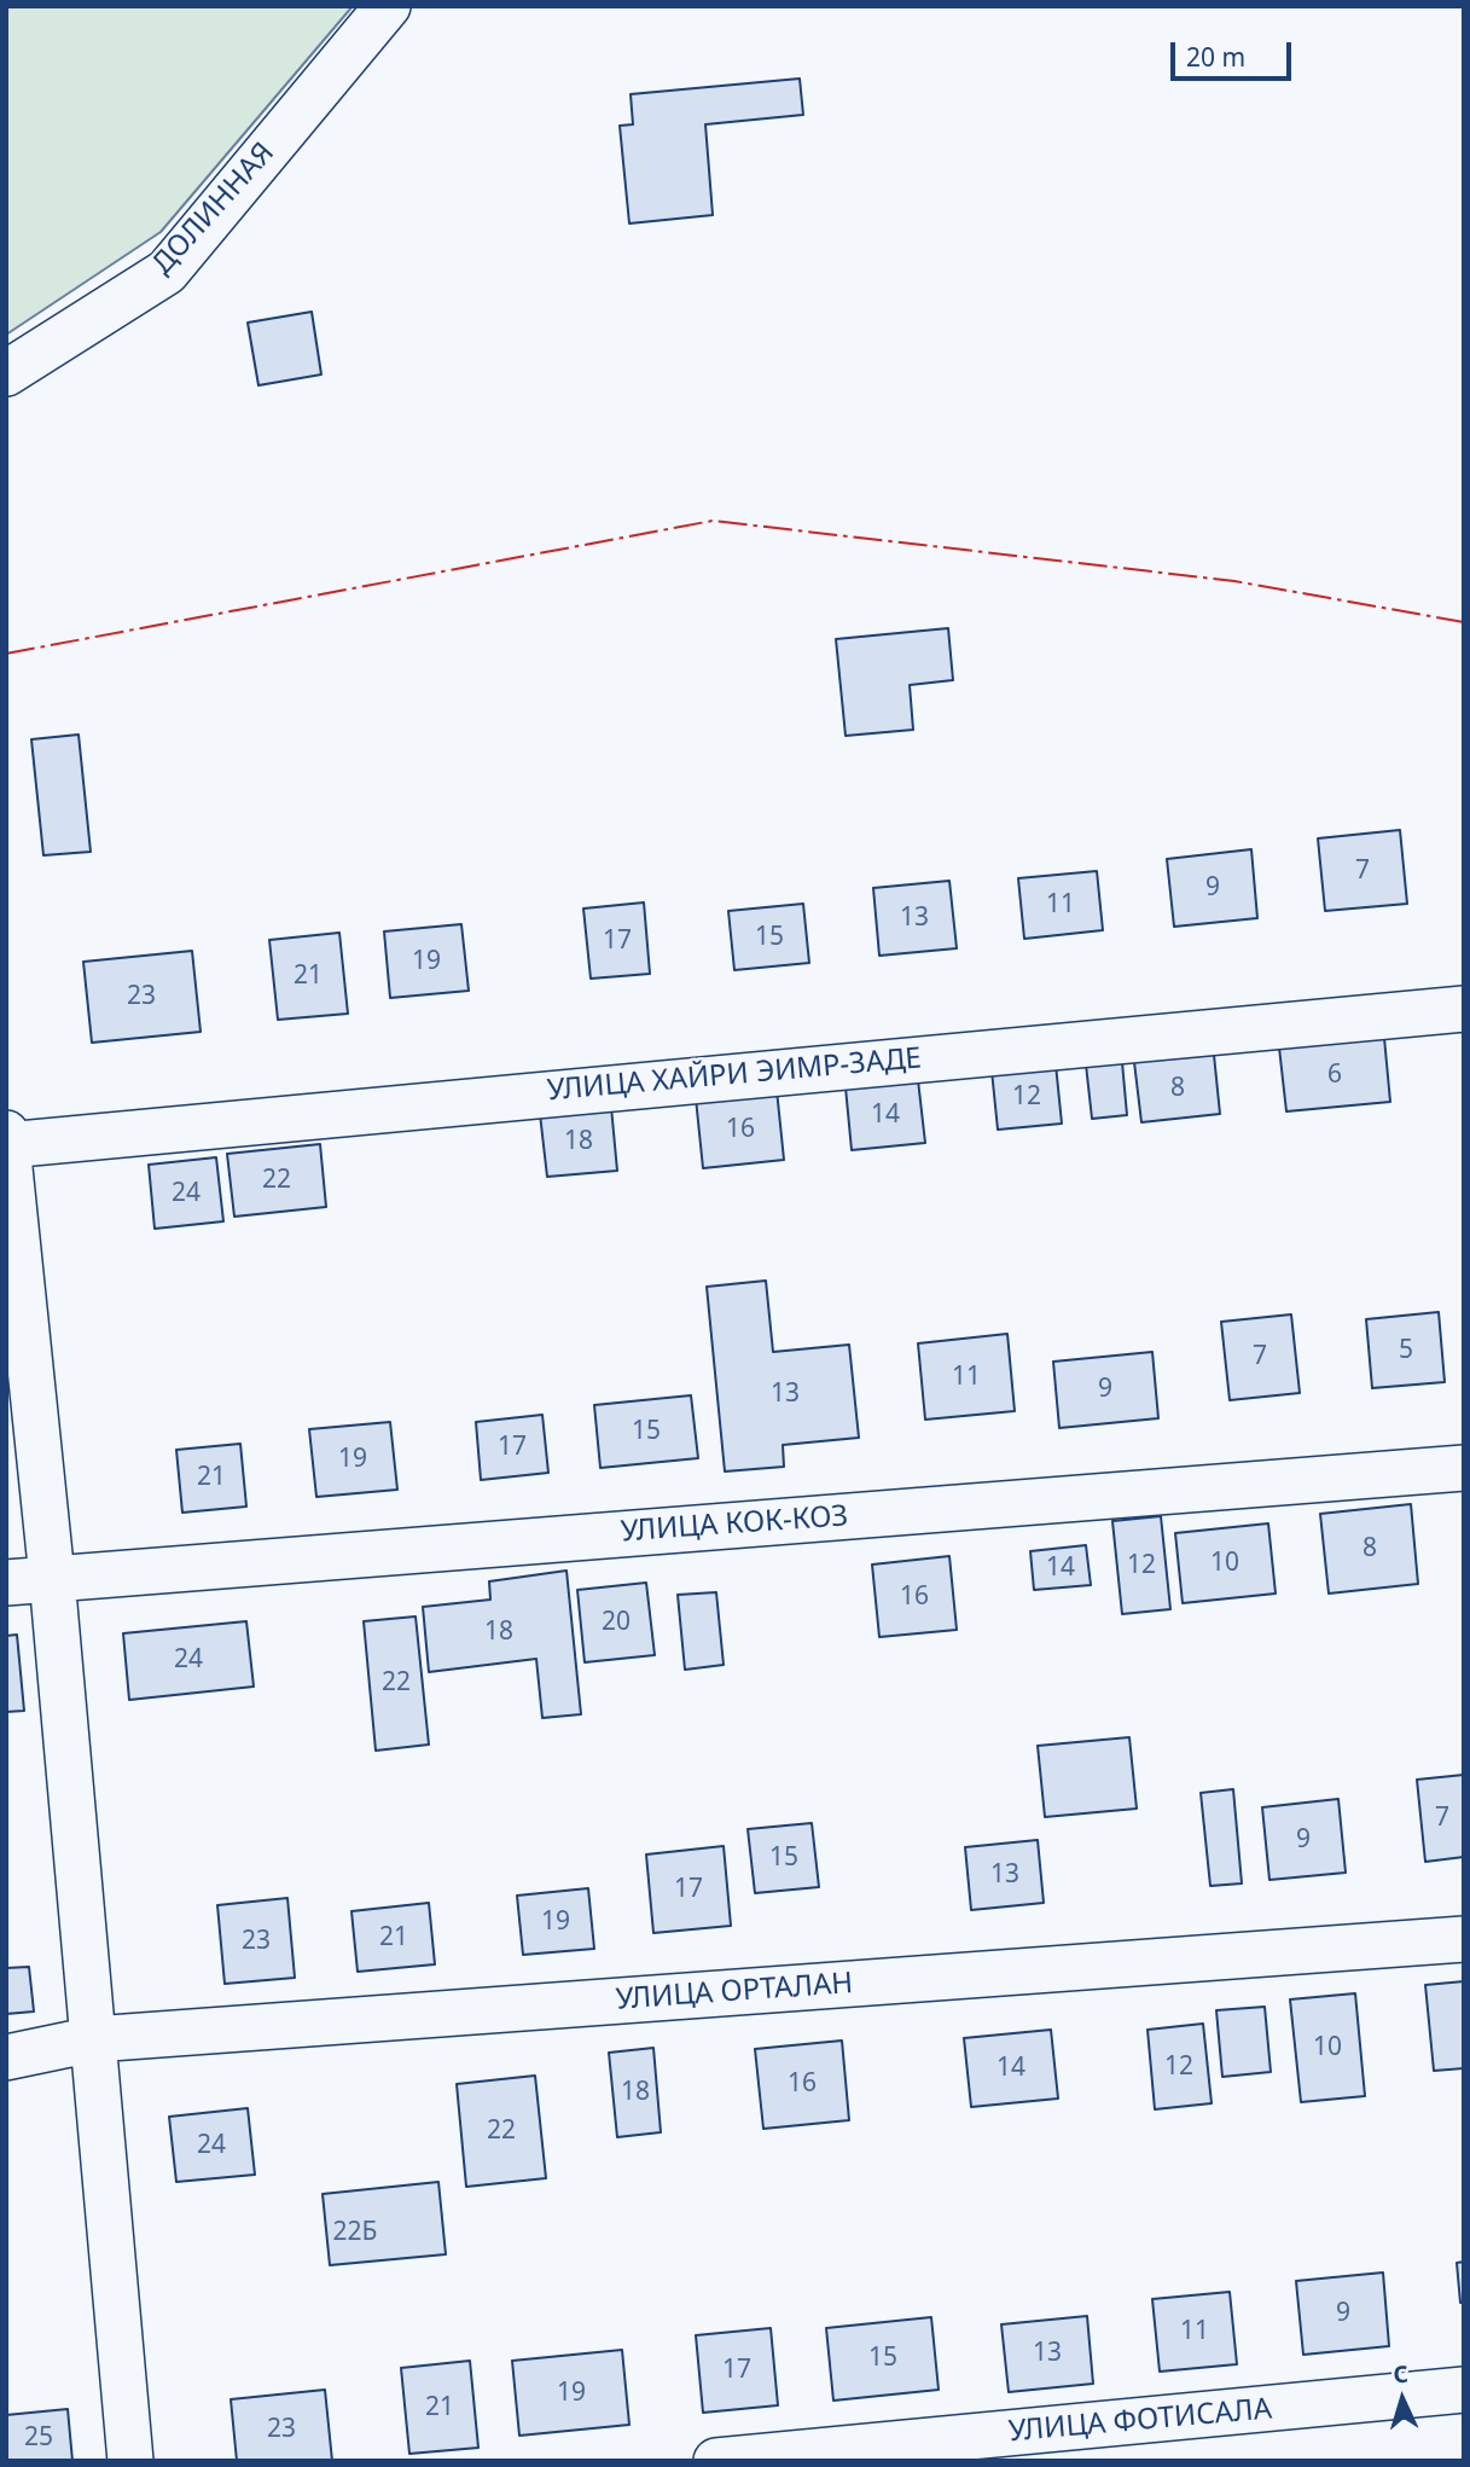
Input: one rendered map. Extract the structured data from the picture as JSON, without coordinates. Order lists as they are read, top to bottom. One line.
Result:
{"streets":{"street":["ДОЛИННАЯ","УЛИЦА ХАЙРИ ЭИМР-ЗАДЕ","УЛИЦА КОК-КОЗ","УЛИЦА ОРТАЛАН","УЛИЦА ФОТИСАЛА"]},"house_numbers":["7","9","11","13","15","17","19","21","23","6","8","12","14","16","18","22","24","5","7","11","9","13","15","17","19","21","8","10","12","14","16","20","18","24","22","7","9","15","13","17","19","21","23","10","12","14","16","18","22","24","22Б","9","11","13","15","17","19","21","23","25"],"scale_bar":"20 m","north":"top"}
